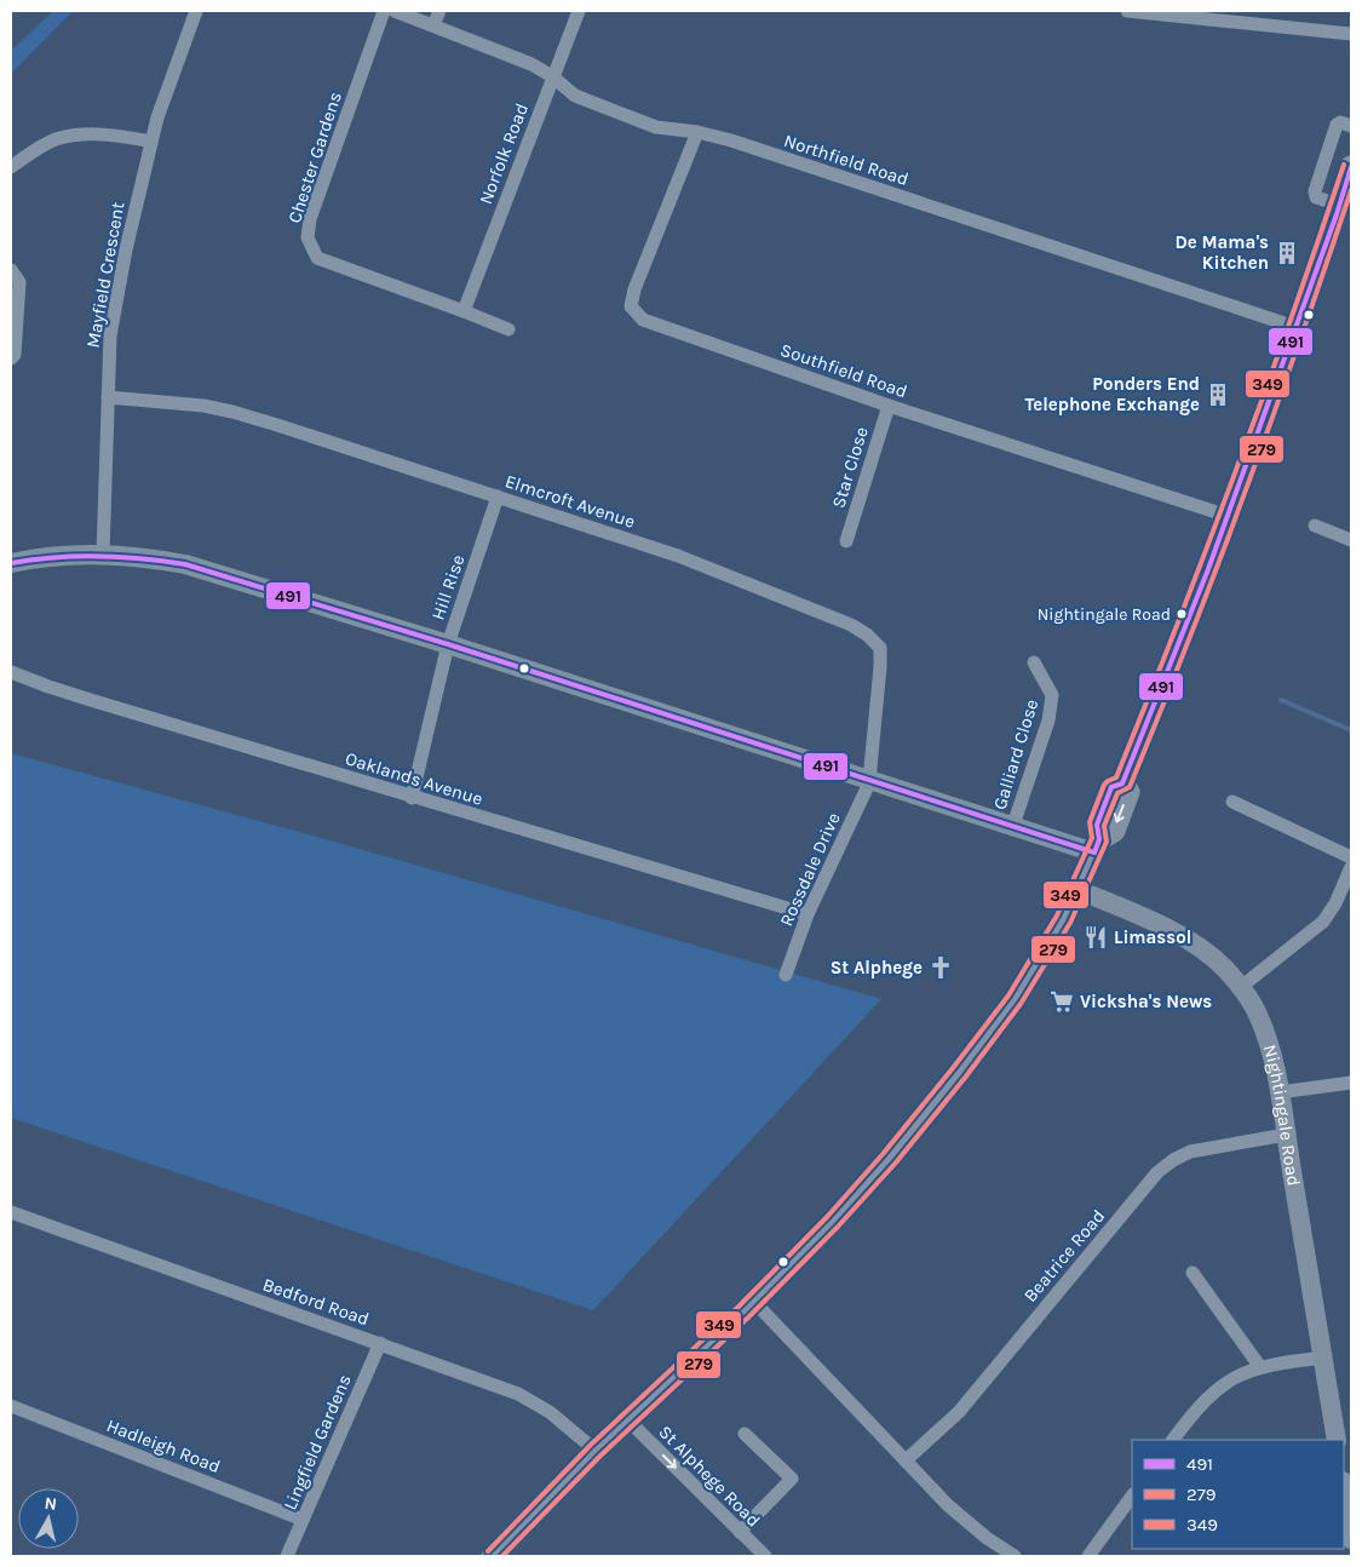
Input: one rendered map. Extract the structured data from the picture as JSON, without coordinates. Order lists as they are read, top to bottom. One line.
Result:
{"streets":{"street":["Norfolk Road","Chester Gardens","Northfield Road","Mayfield Crescent","Southfield Road","Star Close","Elmcroft Avenue","Hill Rise","Galliard Close","Oaklands Avenue","Rossdale Drive","Nightingale Road","Beatrice Road","Bedford Road","Lingfield Gardens","Hadleigh Road","St Alphege Road"]},"crossings":[["Norfolk Road","Chester Gardens"],["Norfolk Road","Northfield Road"],["Northfield Road","Southfield Road"],["Mayfield Crescent","Elmcroft Avenue"],["Southfield Road","Star Close"],["Elmcroft Avenue","Hill Rise"],["Elmcroft Avenue","Rossdale Drive"],["Hill Rise","Oaklands Avenue"],["Oaklands Avenue","Rossdale Drive"],["Nightingale Road","Beatrice Road"],["Bedford Road","Lingfield Gardens"],["Lingfield Gardens","Hadleigh Road"]],"one_way":["St Alphege Road"],"places":{"building":["De Mama's Kitchen","Ponders End Telephone Exchange"],"other":["Nightingale Road"],"restaurant":["Limassol"],"church":["St Alphege"],"supermarket":["Vicksha's News"]},"lines":["transit line 349","transit line 491","transit line 279"],"legend":["491","279","349"],"north":"top"}
